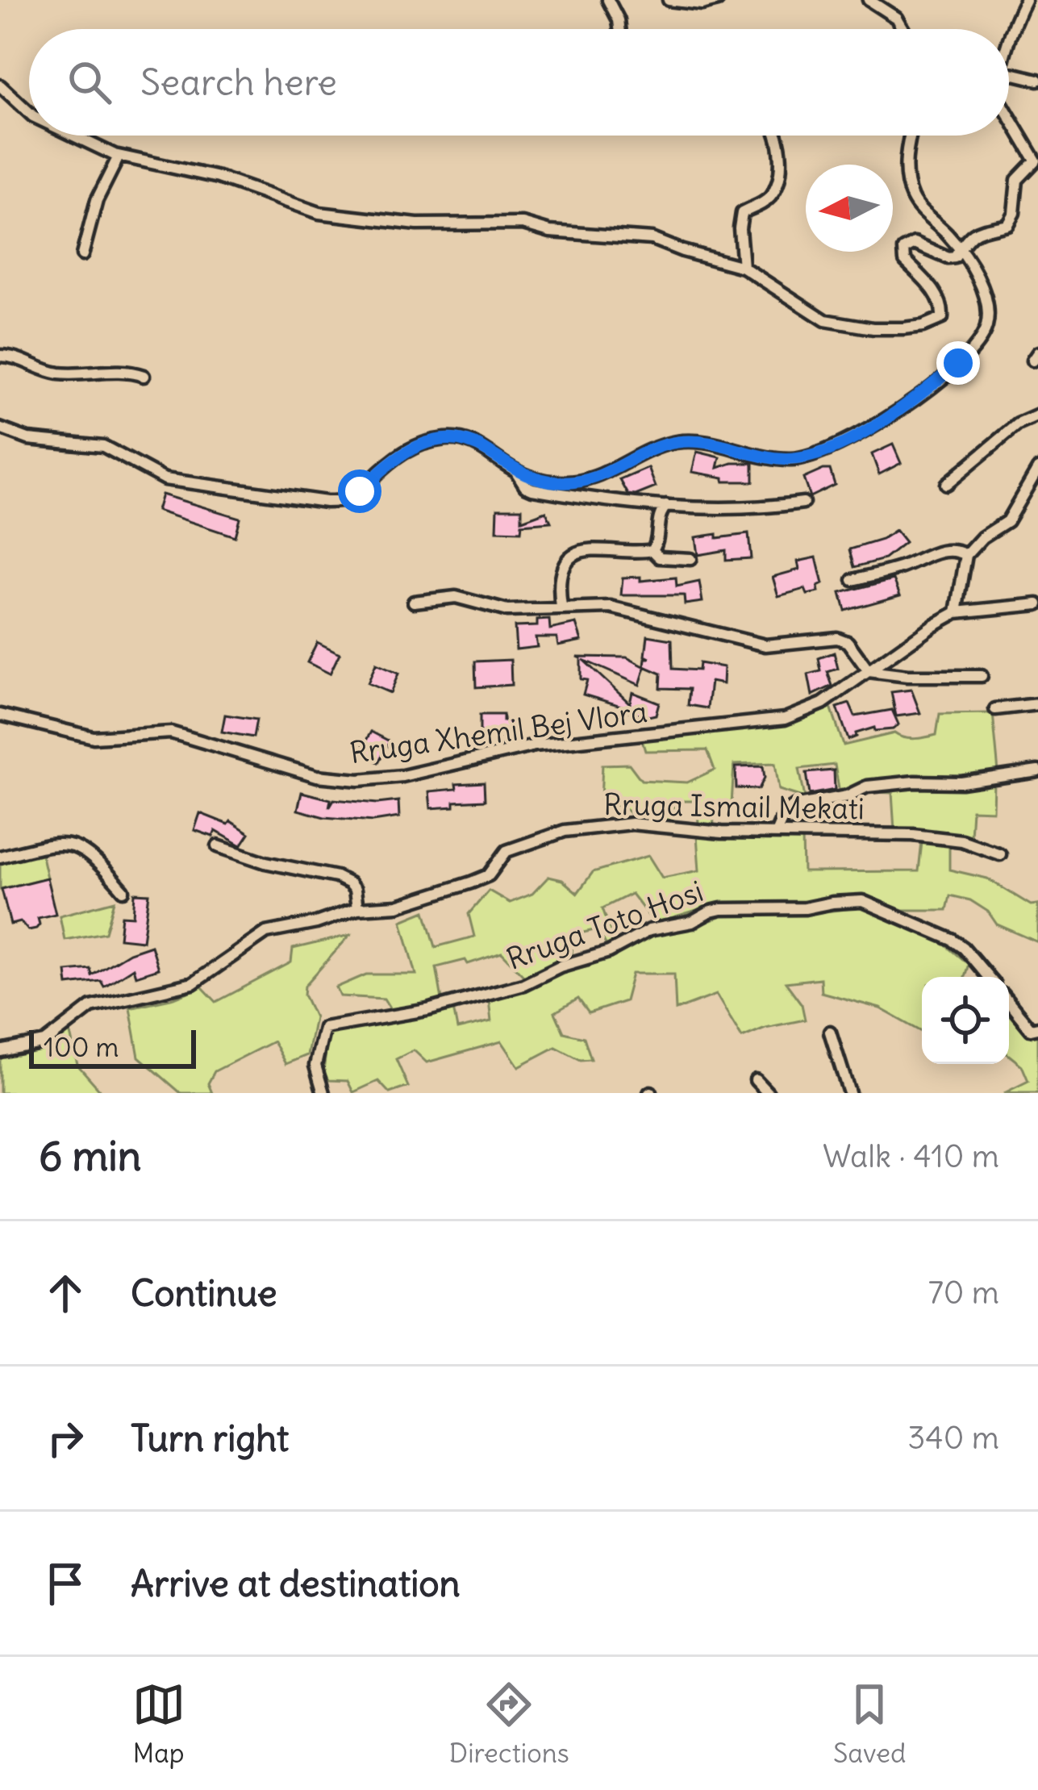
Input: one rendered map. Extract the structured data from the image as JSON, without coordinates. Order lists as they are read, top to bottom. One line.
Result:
{"streets":{"street":["Rruga Xhemil Bej Vlora","Rruga Ismail Mekati","Rruga Toto Hosi"]},"scale_bar":"100 m","north":"left","page":{"search":"Search here","scale":"100 m","heading":["6 min","Walk · 410 m"],"list":[["Continue","70 m"],["Turn right","340 m"],"Arrive at destination"],"nav":["Map","Directions","Saved"]}}
